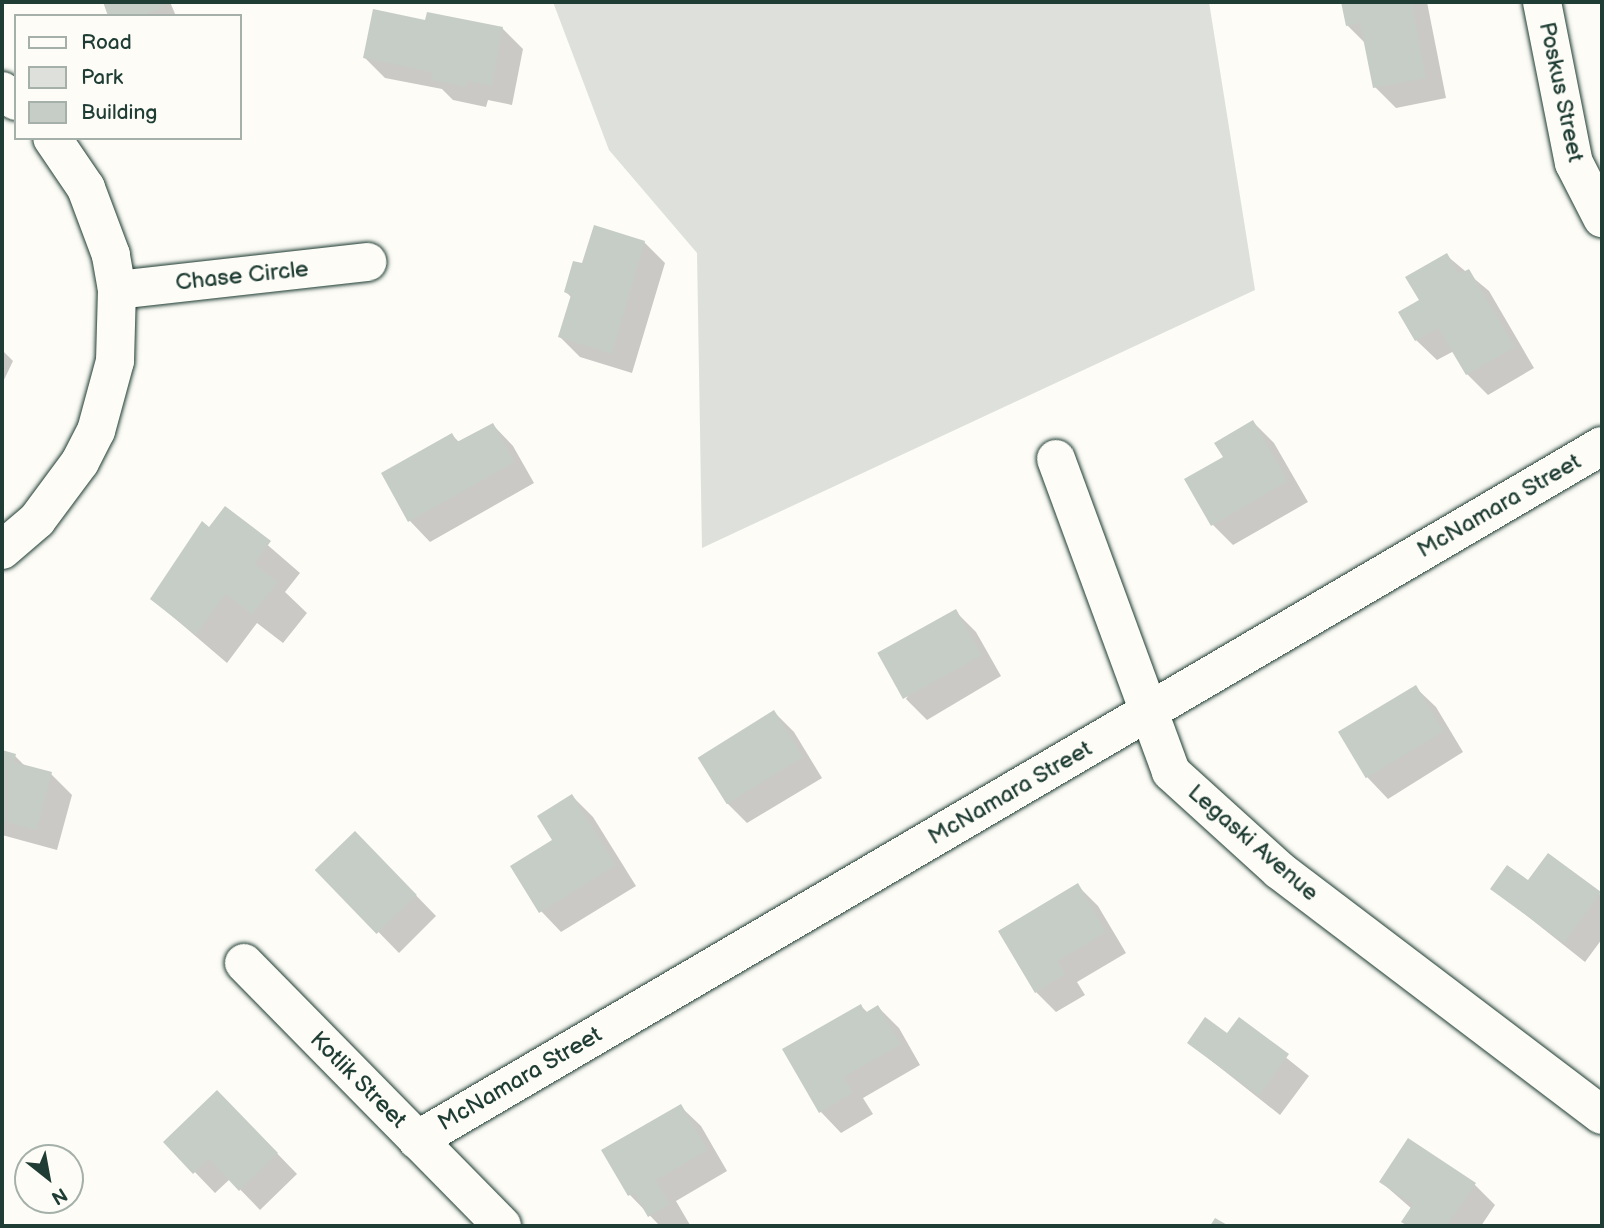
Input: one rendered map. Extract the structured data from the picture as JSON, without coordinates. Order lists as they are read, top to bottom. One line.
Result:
{"streets":{"street":["Poskus Street","Chase Circle","McNamara Street","Legaski Avenue","Kotlik Street"]},"crossings":[["McNamara Street","Legaski Avenue"],["McNamara Street","Kotlik Street"]],"legend":["Road","Park","Building"],"north":"bottom right"}
